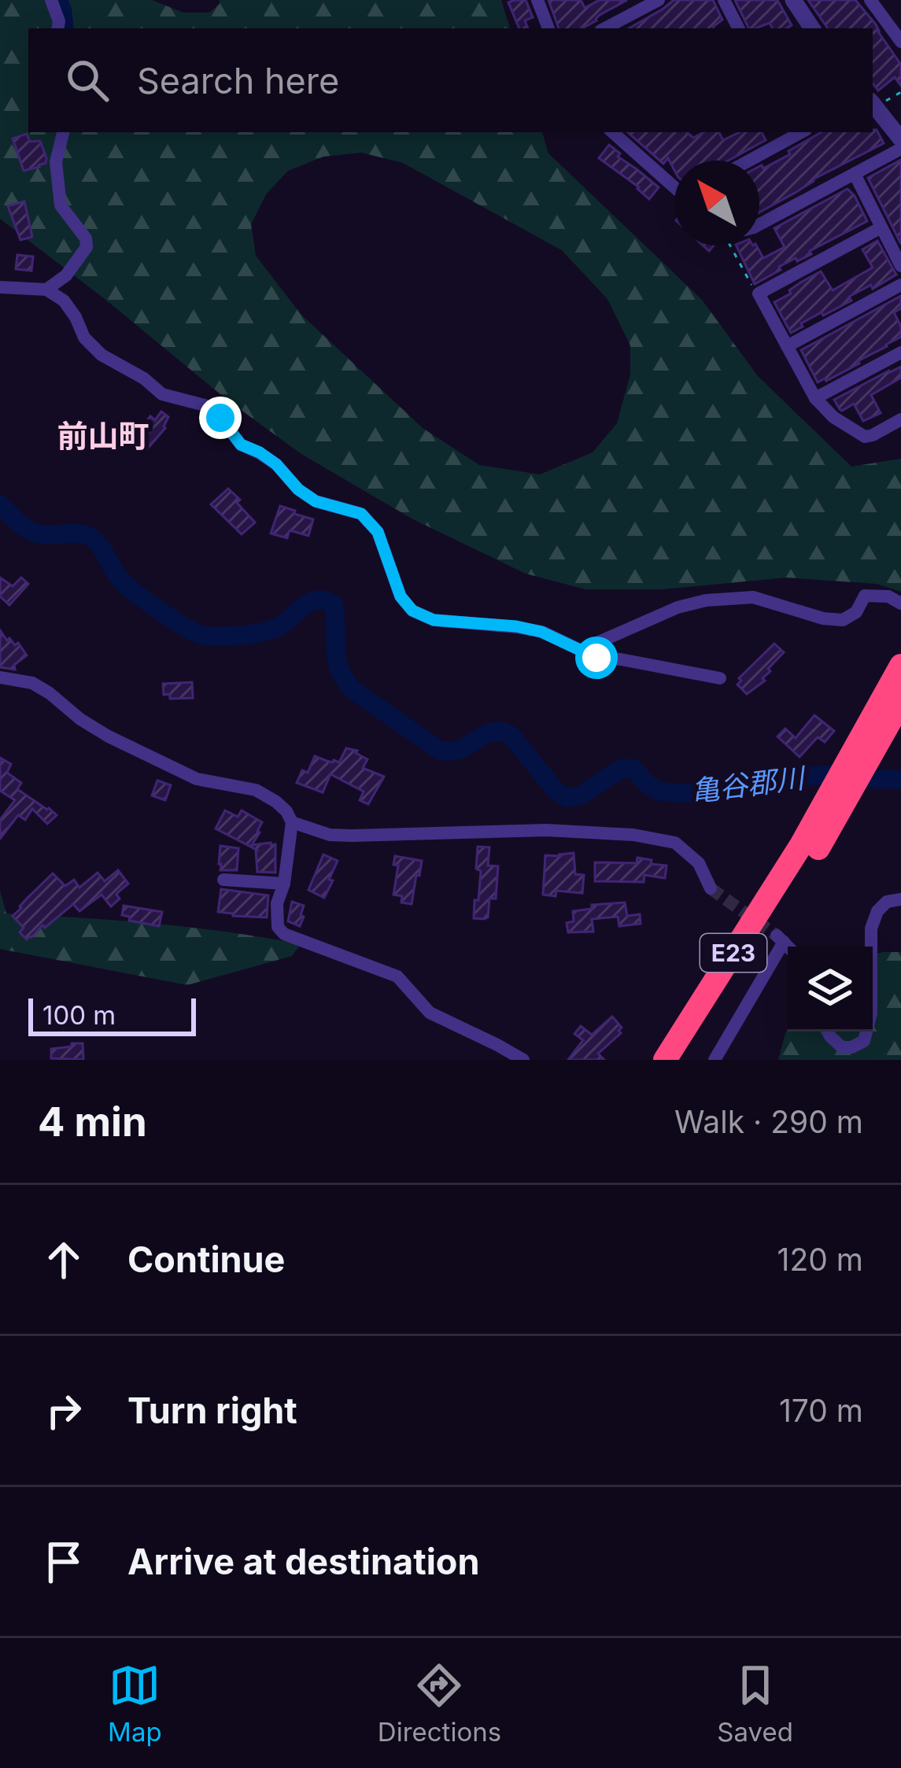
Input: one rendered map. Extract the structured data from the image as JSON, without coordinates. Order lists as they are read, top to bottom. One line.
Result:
{"streets":{"highway":["E23"]},"districts":["前山町"],"water":["亀谷郡川"],"scale_bar":"100 m","north":"top left","page":{"search":"Search here","scale":"100 m","heading":["4 min","Walk · 290 m"],"list":[["Continue","120 m"],["Turn right","170 m"],"Arrive at destination"],"nav":["Map","Directions","Saved"]}}
